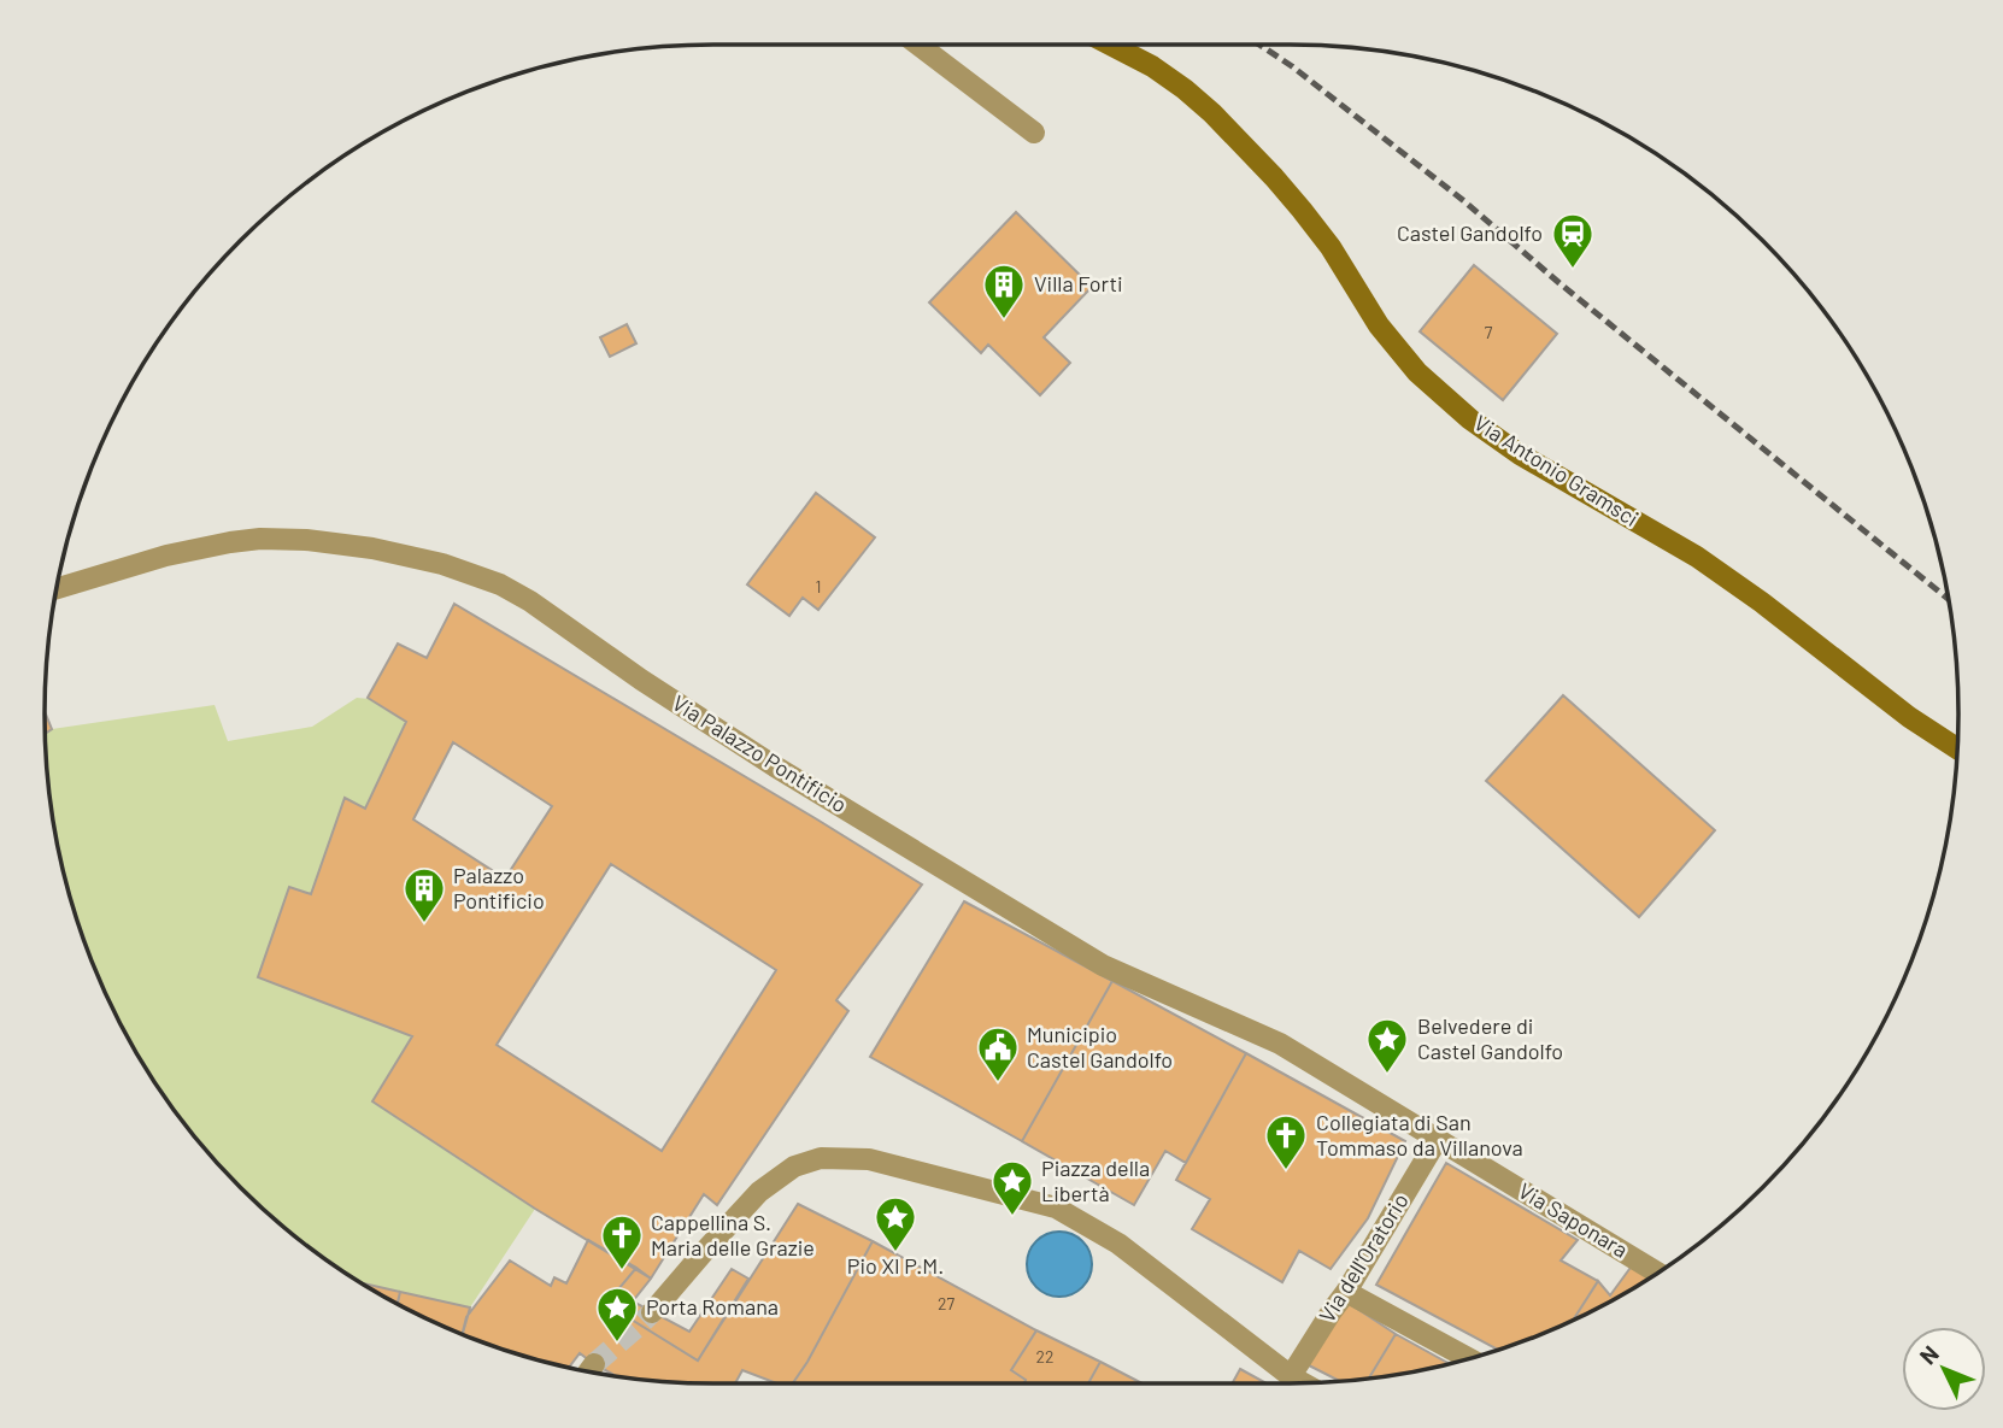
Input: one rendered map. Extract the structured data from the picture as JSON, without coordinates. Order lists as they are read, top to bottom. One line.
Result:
{"streets":{"street":["Via Antonio Gramsci","Via Palazzo Pontificio","Via Saponara","Via dell'Oratorio"]},"crossings":[["Via Palazzo Pontificio","Via Saponara"],["Via Palazzo Pontificio","Via dell'Oratorio"],["Via Saponara","Via dell'Oratorio"]],"places":{"station":["Castel Gandolfo"],"building":["Villa Forti","Palazzo Pontificio"],"place":["Belvedere di Castel Gandolfo","Piazza della Libertà","Pio XI P.M.","Porta Romana"],"public building":["Municipio Castel Gandolfo"],"church":["Collegiata di San Tommaso da Villanova","Cappellina S. Maria delle Grazie"]},"house_numbers":["7","1","27","22"],"north":"top left"}
